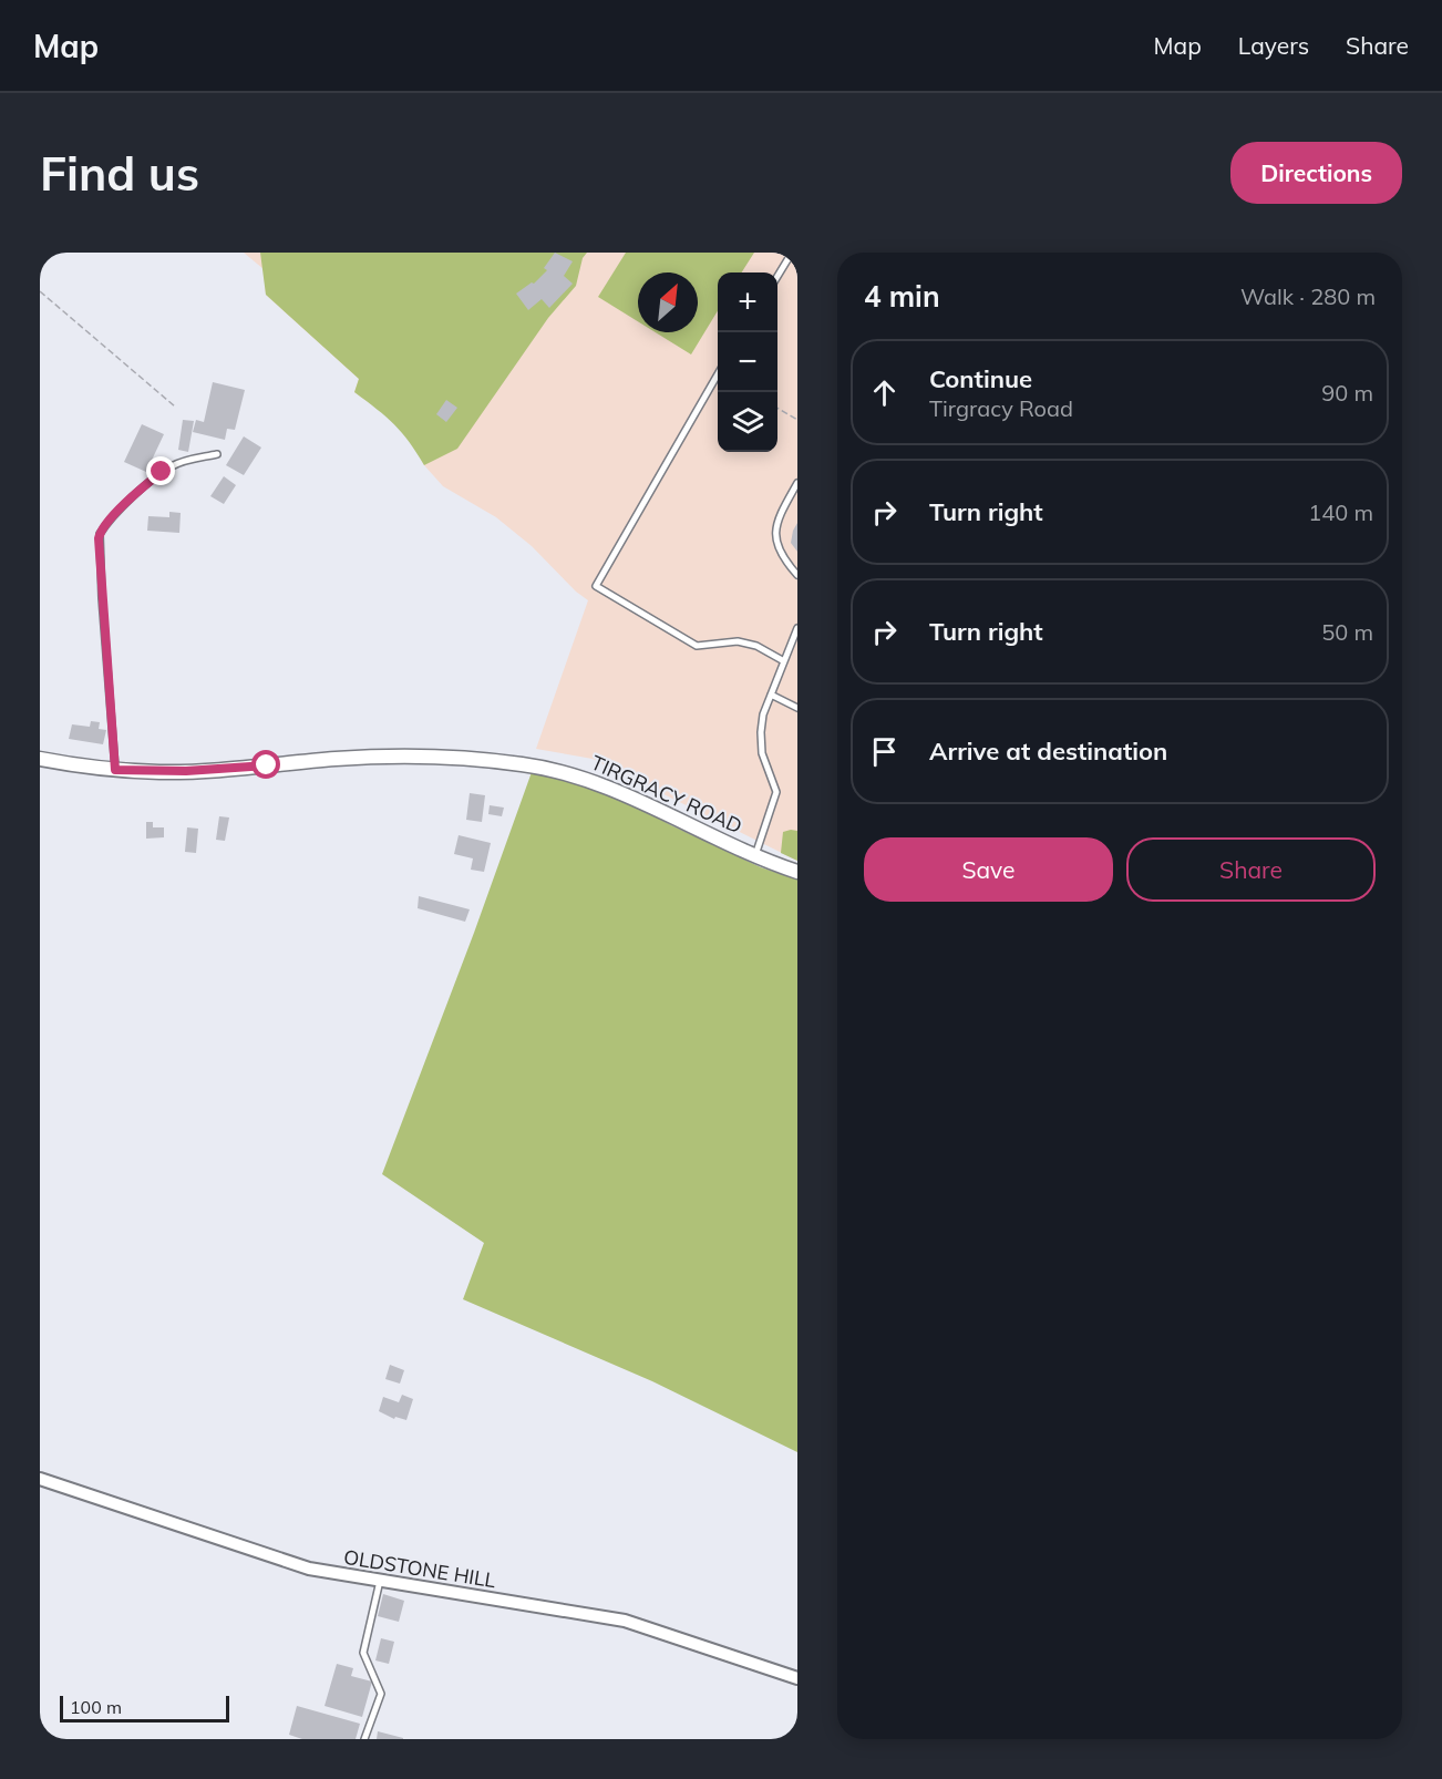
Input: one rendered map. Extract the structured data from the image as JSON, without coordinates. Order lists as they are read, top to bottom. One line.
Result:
{"streets":{"street":["TIRGRACY ROAD","OLDSTONE HILL"]},"scale_bar":"100 m","north":"top right","page":{"header":"Map","nav":["Map","Layers","Share"],"buttons":["Directions",["Save","Share"]],"title":"Find us","heading":["4 min","Walk · 280 m"],"map_buttons":["+","−"],"list":[["Continue","Tirgracy Road","90 m"],["Turn right","140 m"],["Turn right","50 m"],"Arrive at destination"],"scale":"100 m"}}
